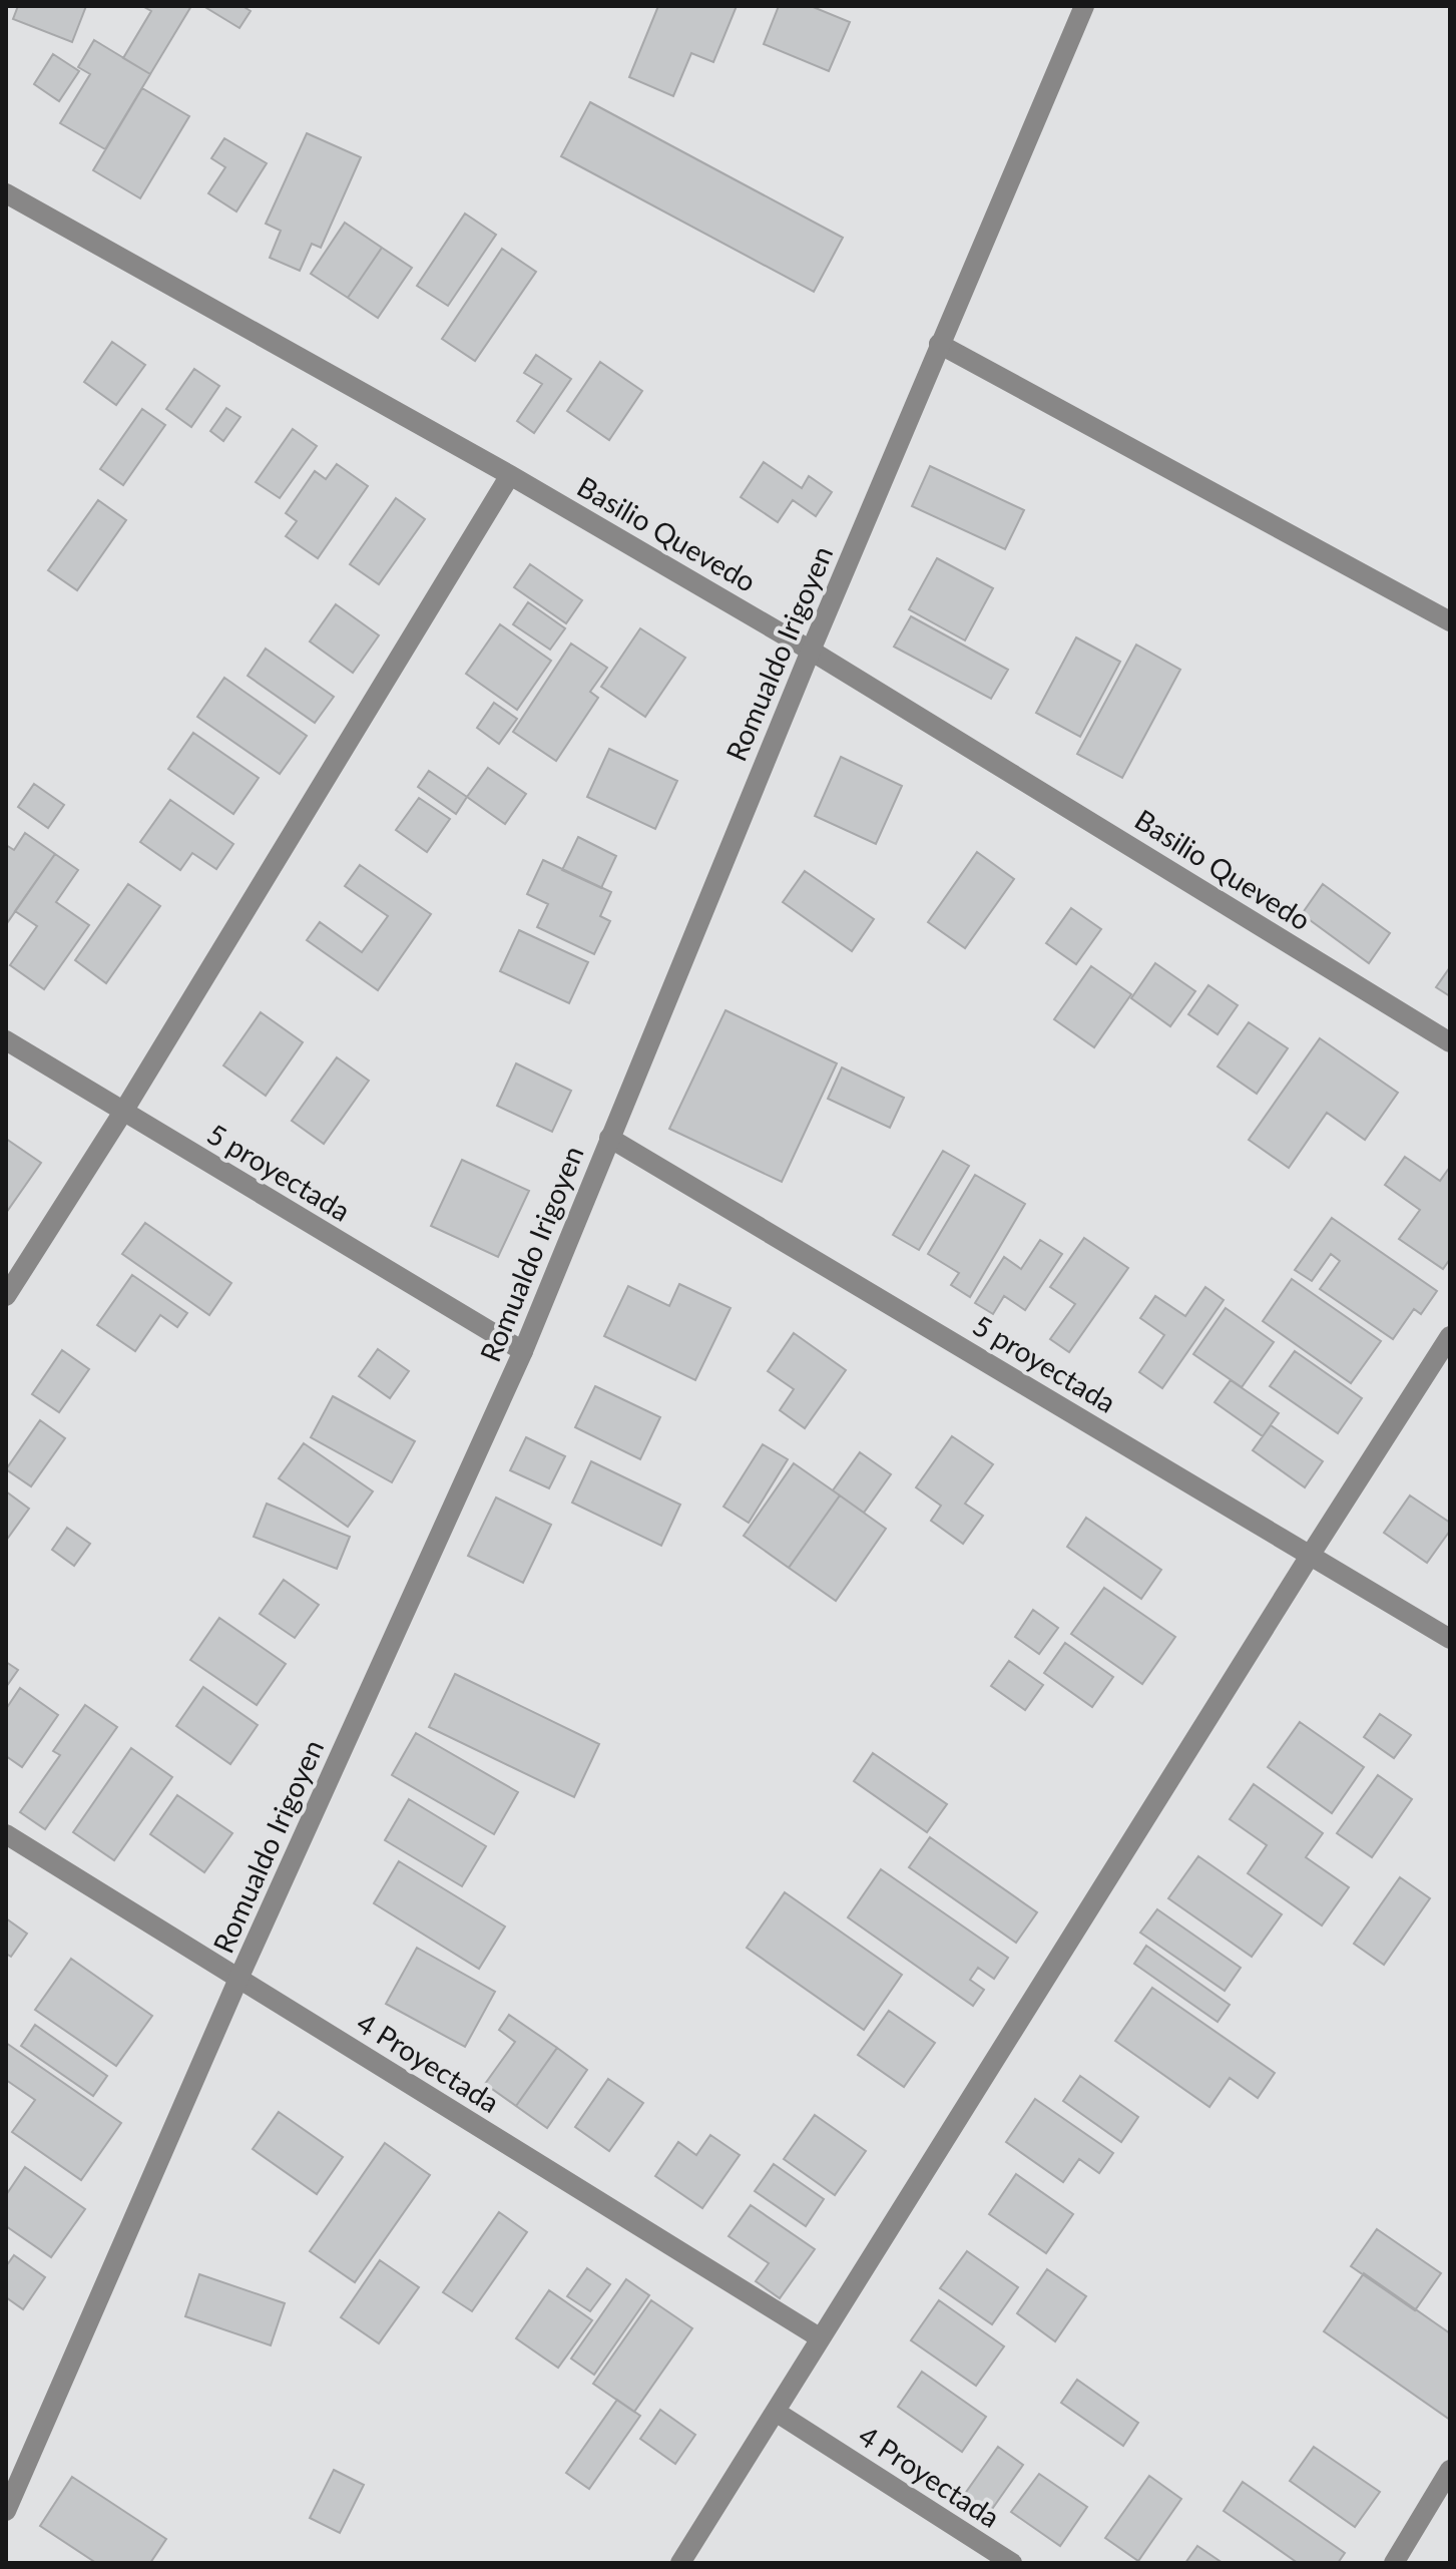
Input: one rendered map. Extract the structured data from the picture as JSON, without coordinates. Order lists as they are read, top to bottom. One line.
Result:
{"streets":{"street":["Basilio Quevedo","Romualdo Irigoyen","5 proyectada","4 Proyectada"]},"crossings":[["Basilio Quevedo","Romualdo Irigoyen"],["Romualdo Irigoyen","5 proyectada"],["Romualdo Irigoyen","4 Proyectada"]]}
